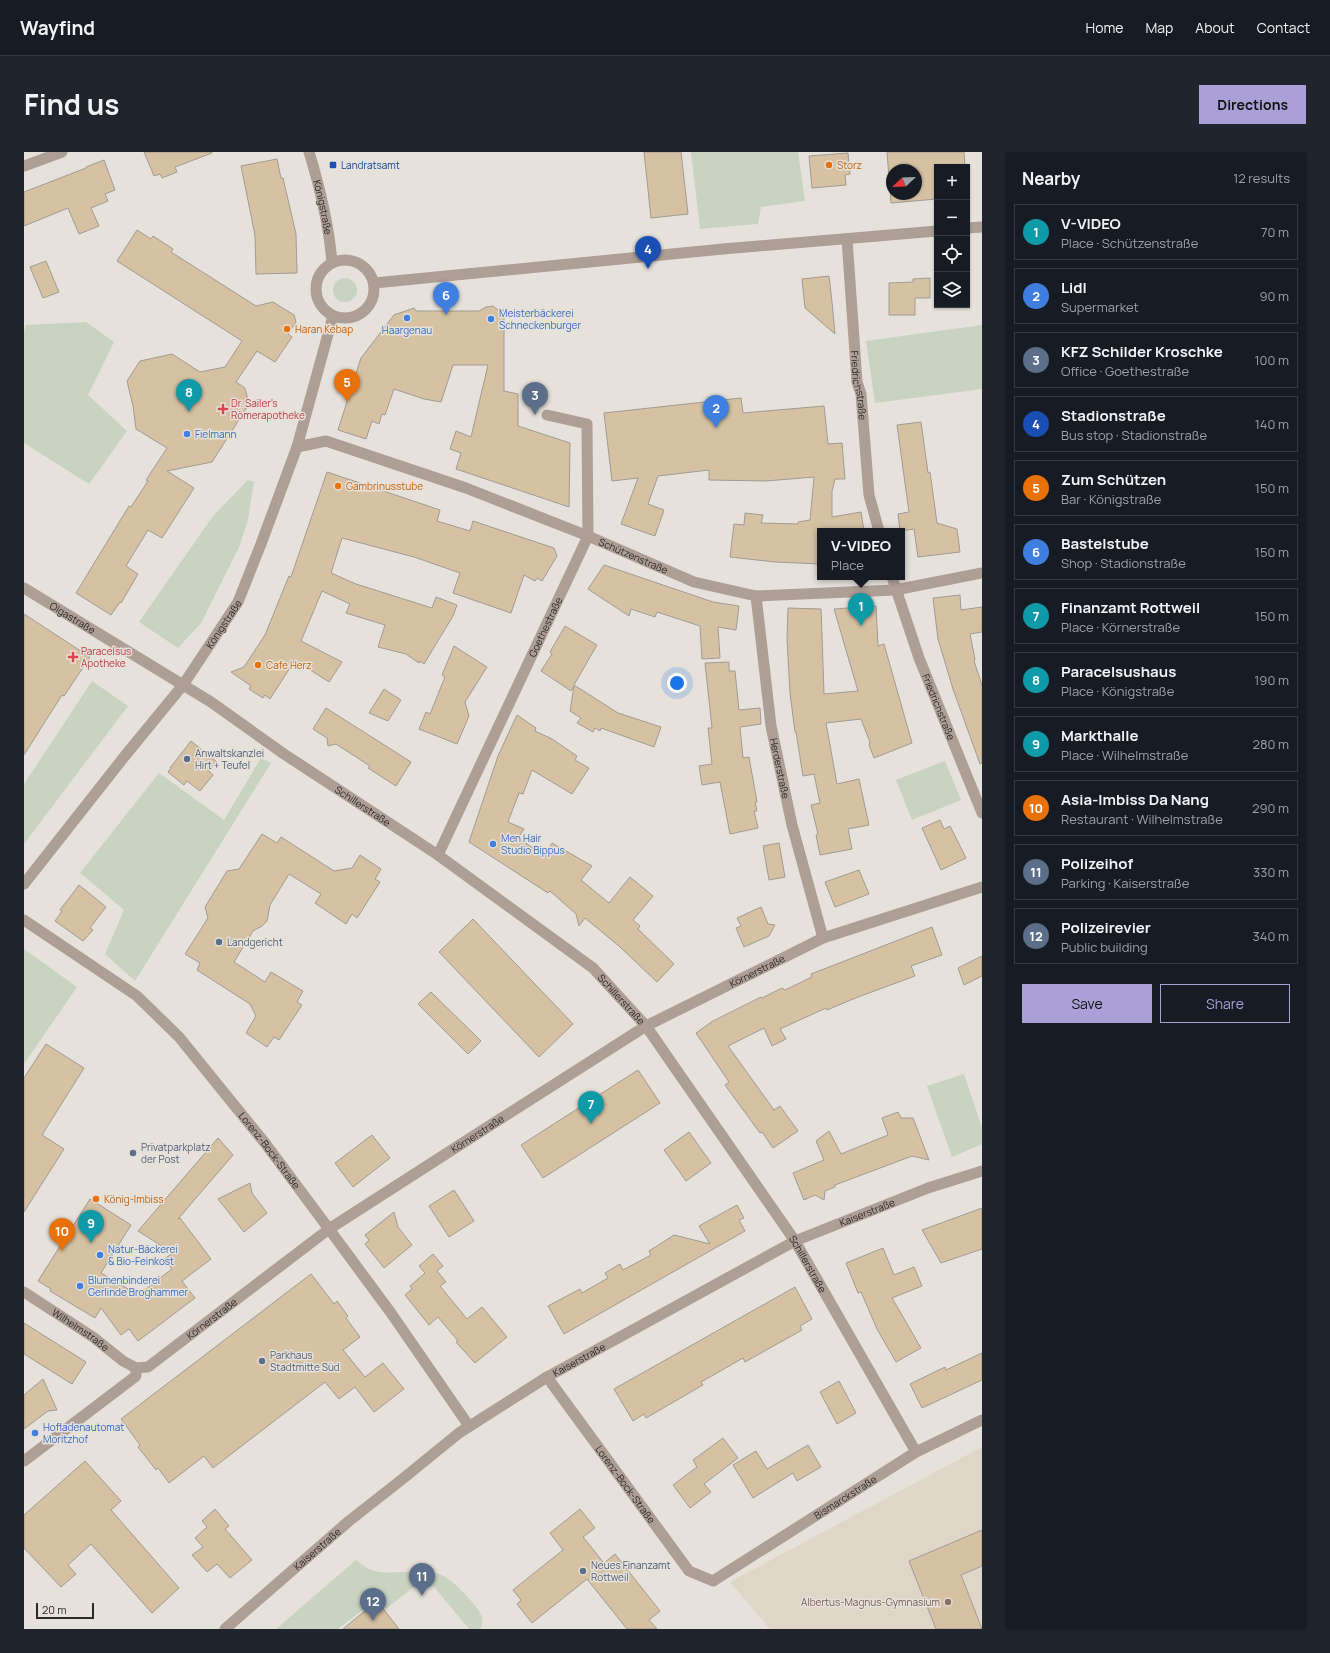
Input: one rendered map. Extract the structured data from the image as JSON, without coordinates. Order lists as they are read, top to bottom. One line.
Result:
{"streets":{"street":["Königstraße","Friedrichstraße","Schützenstraße","Olgastraße","Goethestraße","Herderstraße","Schillerstraße","Körnerstraße","Lorenz-Bock-Straße","Kaiserstraße","Wilhelmstraße","Bismarckstraße"]},"crossings":[["Königstraße","Schützenstraße"],["Königstraße","Olgastraße"],["Königstraße","Schillerstraße"],["Friedrichstraße","Schützenstraße"],["Schützenstraße","Goethestraße"],["Schützenstraße","Herderstraße"],["Olgastraße","Schillerstraße"],["Goethestraße","Schillerstraße"],["Herderstraße","Körnerstraße"],["Schillerstraße","Körnerstraße"],["Schillerstraße","Kaiserstraße"],["Schillerstraße","Bismarckstraße"],["Körnerstraße","Lorenz-Bock-Straße"],["Körnerstraße","Wilhelmstraße"],["Lorenz-Bock-Straße","Kaiserstraße"],["Lorenz-Bock-Straße","Bismarckstraße"]],"places":{"transit":["Landratsamt"],"other":["Storz","Haargenau","Meisterbäckerei Schneckenburger","Haran Kebap","Fielmann","Gambrinusstube","Cafe Herz","Anwaltskanzlei Hirt + Teufel","Men Hair Studio Bippus","Landgericht","Privatparkplatz der Post","König-Imbiss","Natur-Bäckerei & Bio-Feinkost","Blumenbinderei Gerlinde Broghammer","Parkhaus Stadtmitte Süd","Hofladenautomat Moritzhof","Neues Finanzamt Rottweil","Albertus-Magnus-Gymnasium"],"health":["Dr. Sailer's Römerapotheke","Paracelsus Apotheke"]},"scale_bar":"20 m","north":"bottom left","page":{"header":"Wayfind","nav":["Home","Map","About","Contact"],"title":"Find us","buttons":["Directions",["Save","Share"]],"heading":["Nearby","12 results"],"map_buttons":["+","−"],"list":[{"mark":"1","name":"V-VIDEO","note":"Place · Schützenstraße","value":"70 m"},{"mark":"2","name":"Lidl","note":"Supermarket","value":"90 m"},{"mark":"3","name":"KFZ Schilder Kroschke","note":"Office · Goethestraße","value":"100 m"},{"mark":"4","name":"Stadionstraße","note":"Bus stop · Stadionstraße","value":"140 m"},{"mark":"5","name":"Zum Schützen","note":"Bar · Königstraße","value":"150 m"},{"mark":"6","name":"Bastelstube","note":"Shop · Stadionstraße","value":"150 m"},{"mark":"7","name":"Finanzamt Rottweil","note":"Place · Körnerstraße","value":"150 m"},{"mark":"8","name":"Paracelsushaus","note":"Place · Königstraße","value":"190 m"},{"mark":"9","name":"Markthalle","note":"Place · Wilhelmstraße","value":"280 m"},{"mark":"10","name":"Asia-Imbiss Da Nang","note":"Restaurant · Wilhelmstraße","value":"290 m"},{"mark":"11","name":"Polizeihof","note":"Parking · Kaiserstraße","value":"330 m"},{"mark":"12","name":"Polizeirevier","note":"Public building","value":"340 m"}],"pins":["4","6","5","8","3","2","1","7","9","10","11","12"],"popup":["V-VIDEO","Place"],"scale":"20 m"}}
